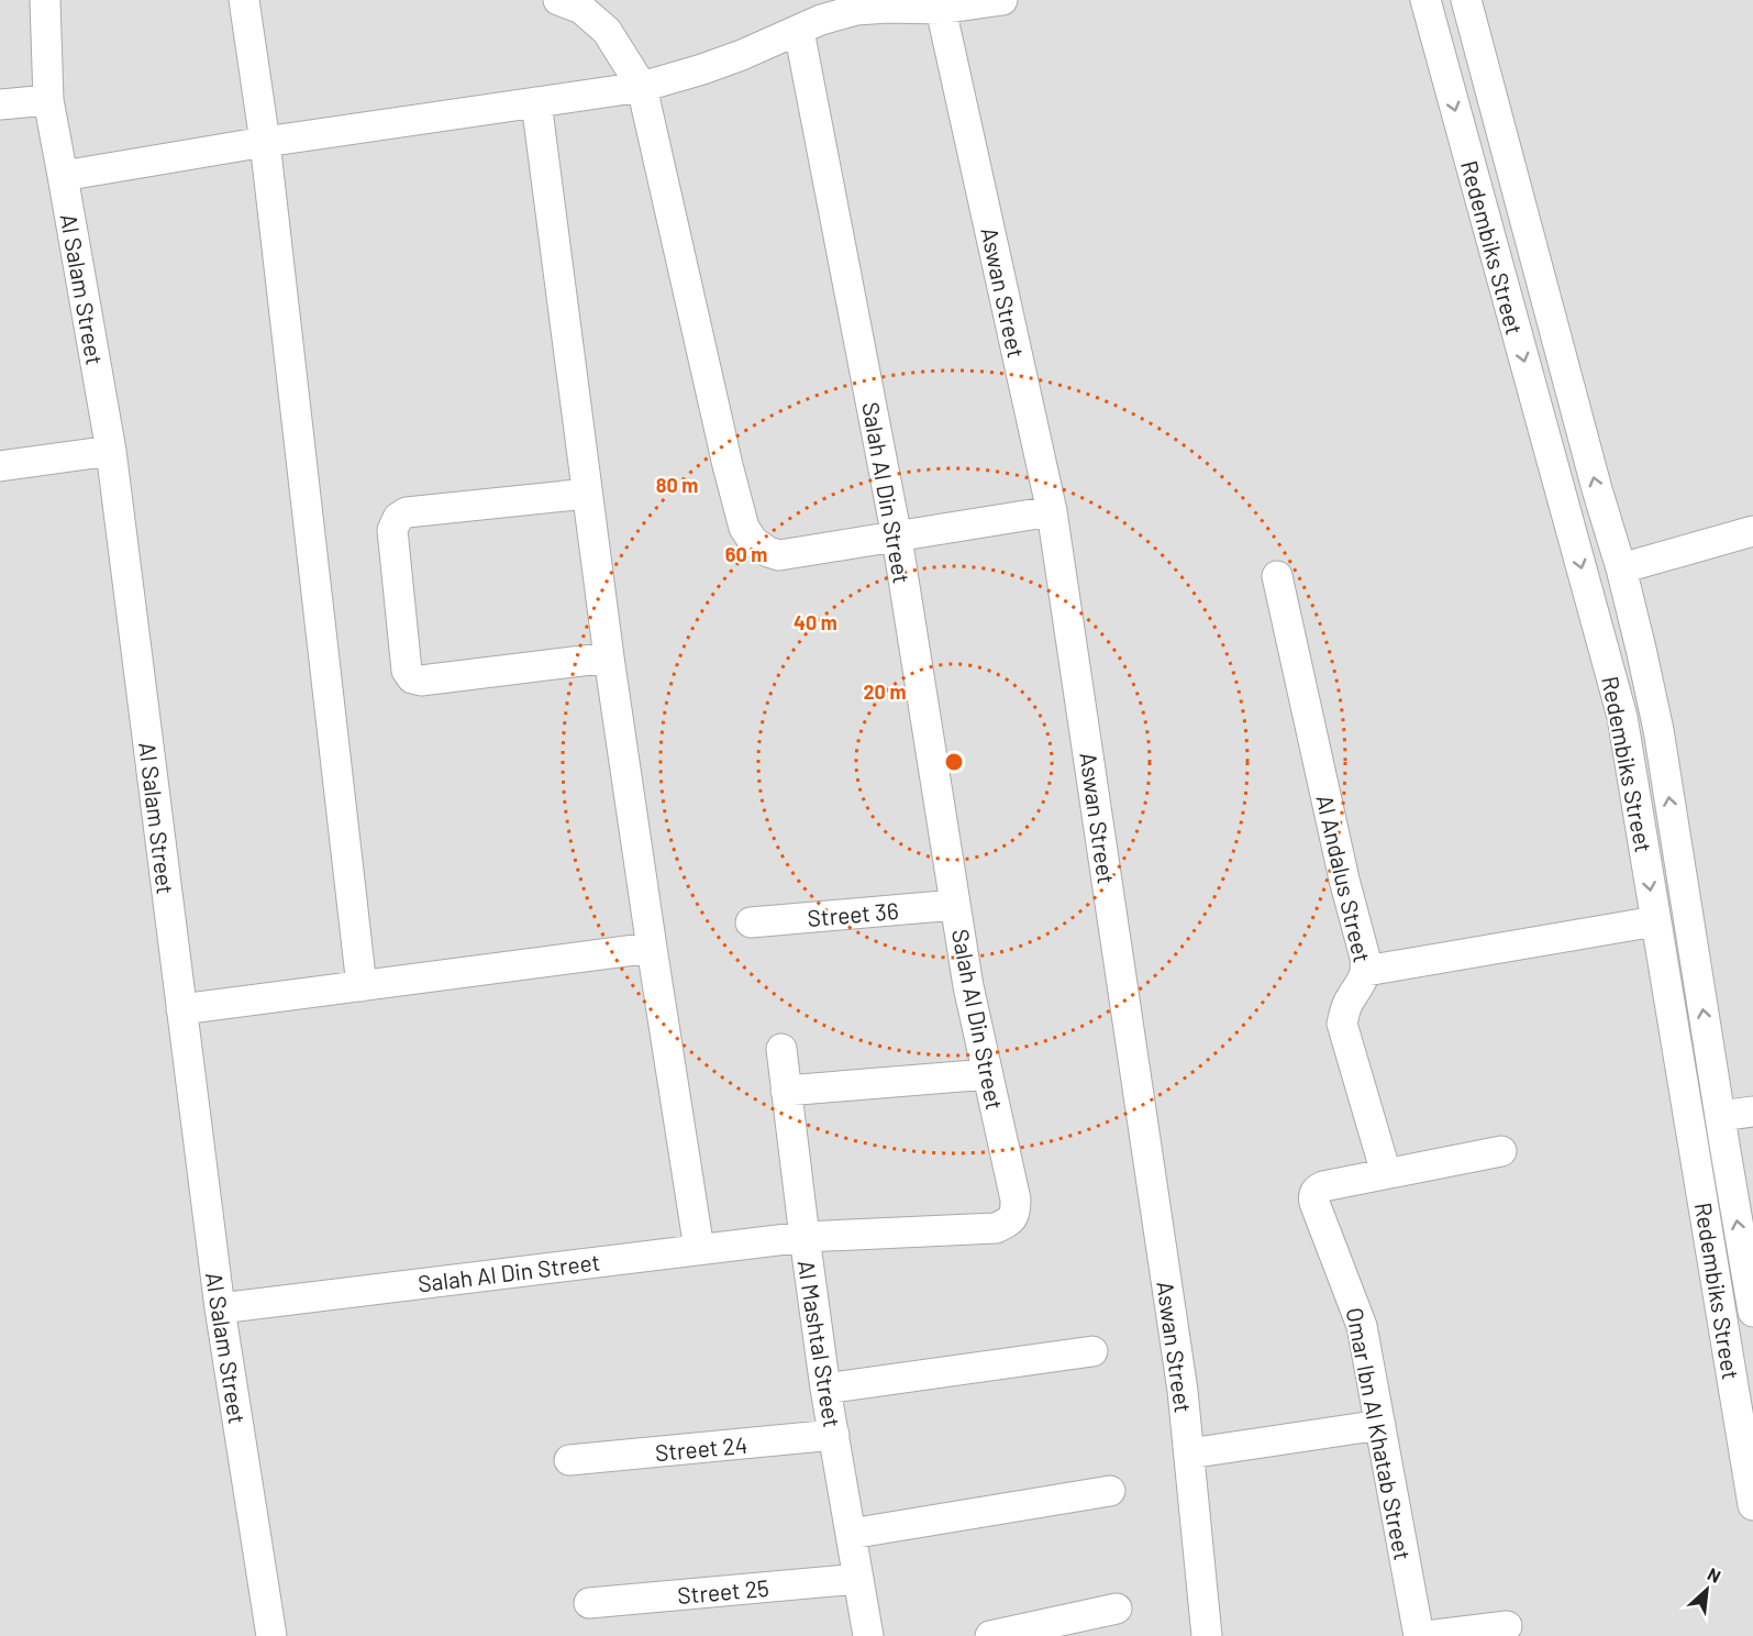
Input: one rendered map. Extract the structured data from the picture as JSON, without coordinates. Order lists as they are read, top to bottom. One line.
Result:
{"streets":{"street":["Redembiks Street","Al Salam Street","Aswan Street","Salah Al Din Street","Al Andalus Street","Street 36","Al Mashtal Street","Omar Ibn Al Khatab Street","Street 24","Street 25"]},"crossings":[["Al Salam Street","Salah Al Din Street"],["Salah Al Din Street","Street 36"],["Salah Al Din Street","Al Mashtal Street"],["Al Andalus Street","Omar Ibn Al Khatab Street"],["Al Mashtal Street","Street 24"],["Al Mashtal Street","Street 25"]],"north":"top right","rings":["80 m","60 m","40 m","20 m"]}
